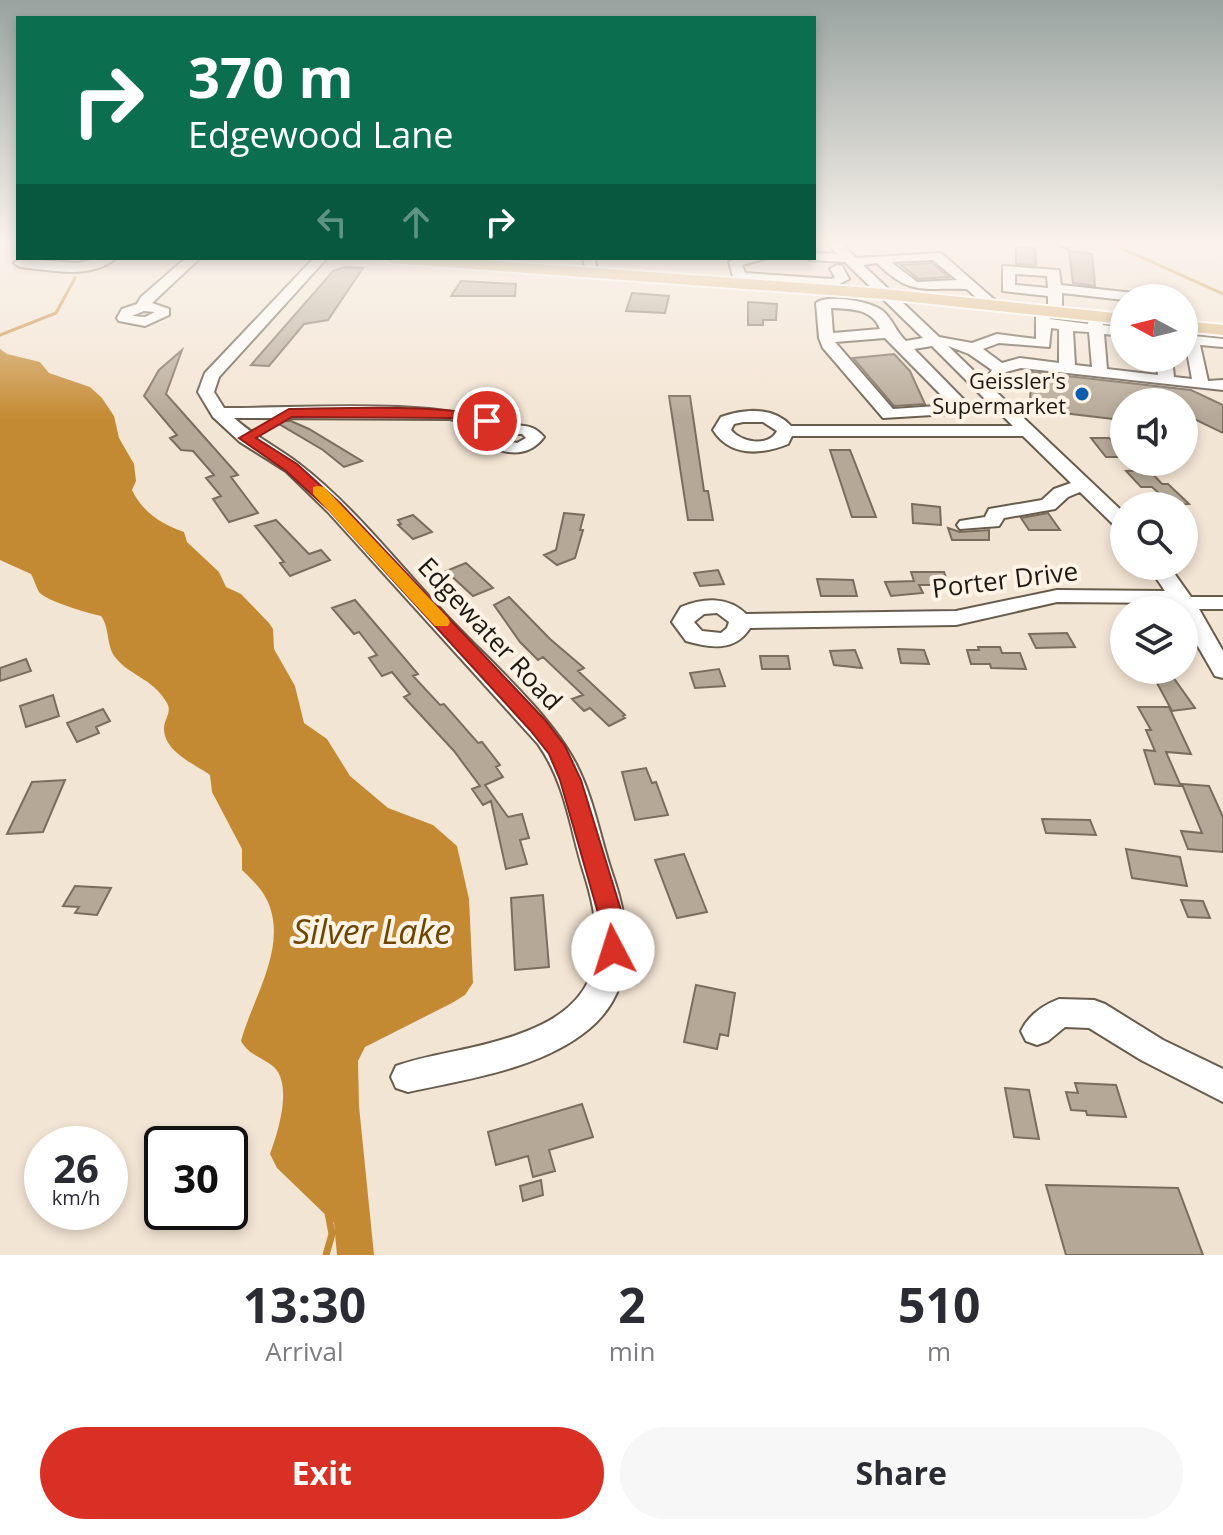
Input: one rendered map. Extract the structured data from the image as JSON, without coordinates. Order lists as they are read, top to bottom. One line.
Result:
{"streets":{"street":["Porter Drive","Edgewater Road"]},"water":["Silver Lake"],"places":["Geissler's Supermarket"],"north":"left","page":{"turn":["370 m","Edgewood Lane"],"speed":"26 km/h","limit":"30","eta":["13:30","Arrival","2","min","510","m"],"buttons":["Exit","Share"]}}
